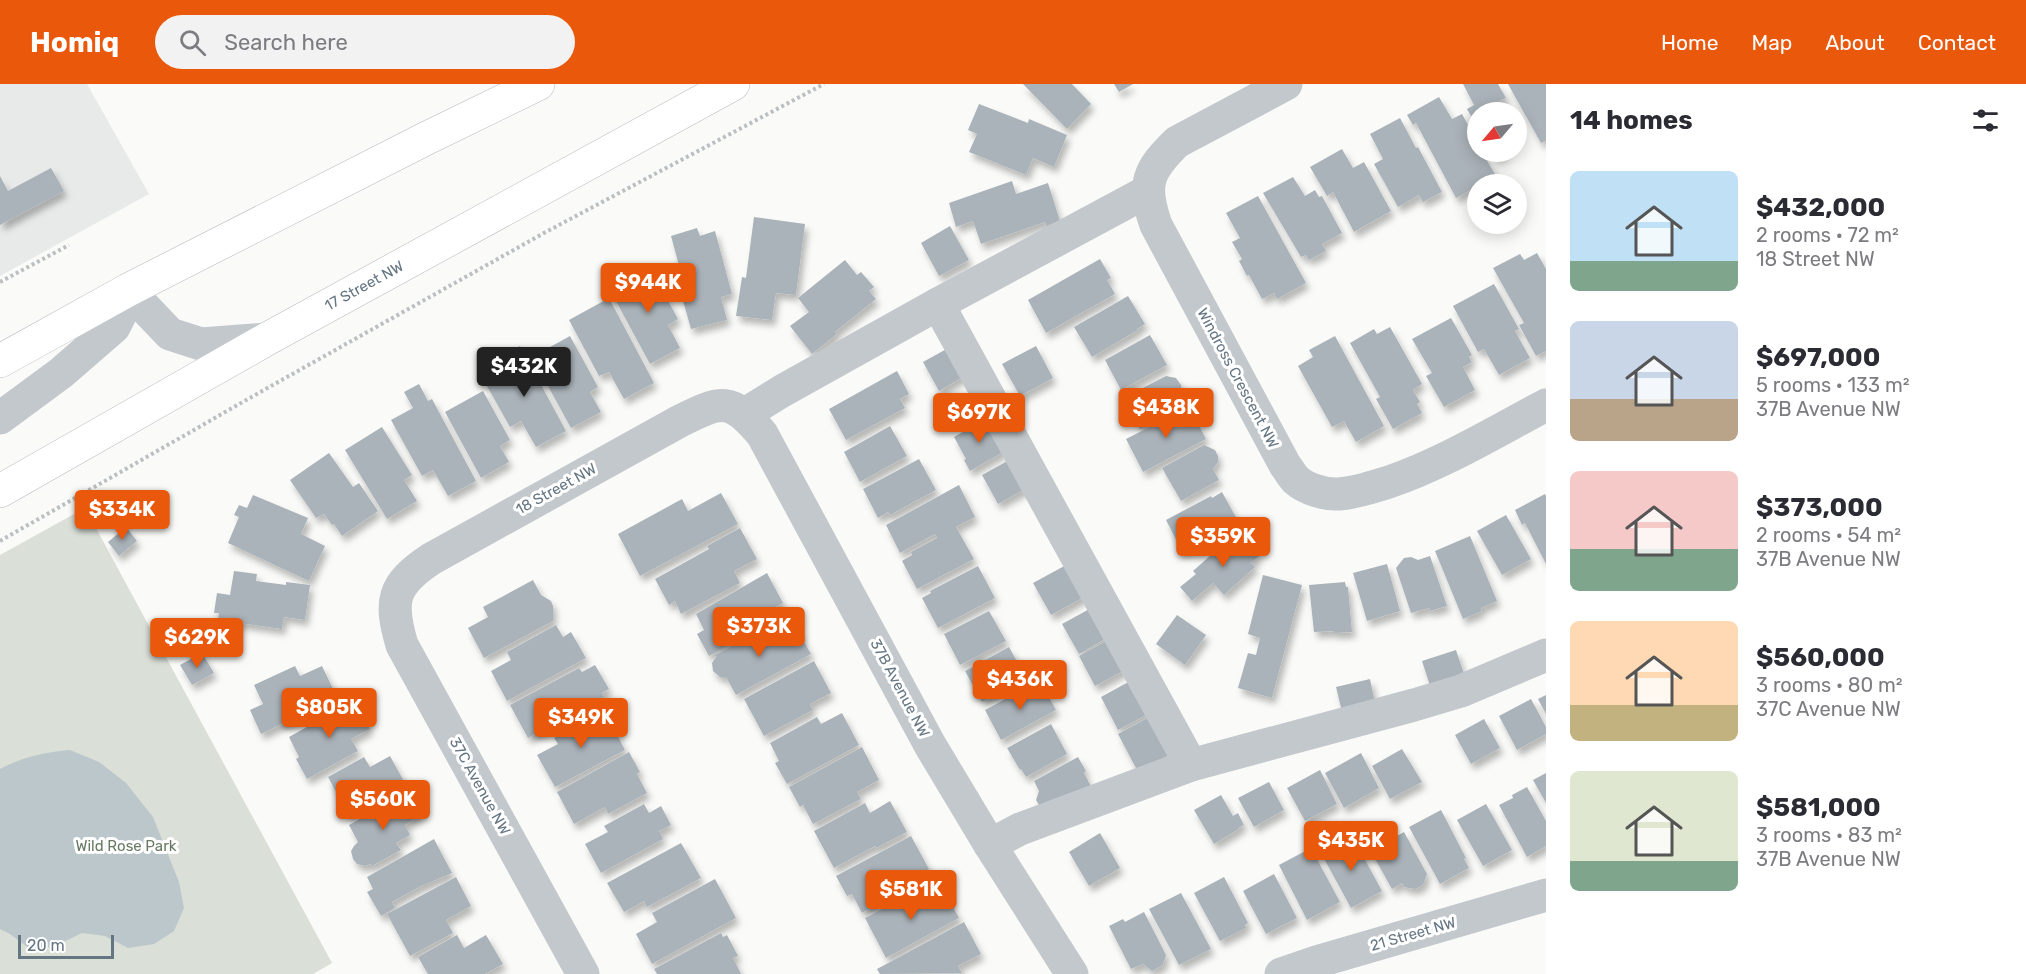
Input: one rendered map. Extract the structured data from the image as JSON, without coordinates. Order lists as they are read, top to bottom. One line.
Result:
{"streets":{"main road":["17 Street NW"],"street":["Windross Crescent NW","18 Street NW","37B Avenue NW","37C Avenue NW","21 Street NW"]},"crossings":[["18 Street NW","37B Avenue NW"],["18 Street NW","37C Avenue NW"]],"parks":["Wild Rose Park"],"scale_bar":"20 m","north":"bottom left","page":{"header":"Homiq","search":"Search here","nav":["Home","Map","About","Contact"],"heading":"14 homes","list":[{"name":"$432,000","note":"2 rooms · 72 m² · 18 Street NW"},{"name":"$697,000","note":"5 rooms · 133 m² · 37B Avenue NW"},{"name":"$373,000","note":"2 rooms · 54 m² · 37B Avenue NW"},{"name":"$560,000","note":"3 rooms · 80 m² · 37C Avenue NW"},{"name":"$581,000","note":"3 rooms · 83 m² · 37B Avenue NW"}],"price":["$944K","$432K","$438K","$697K","$334K","$359K","$373K","$629K","$436K","$805K","$349K","$560K","$435K","$581K"],"scale":"20 m"}}
